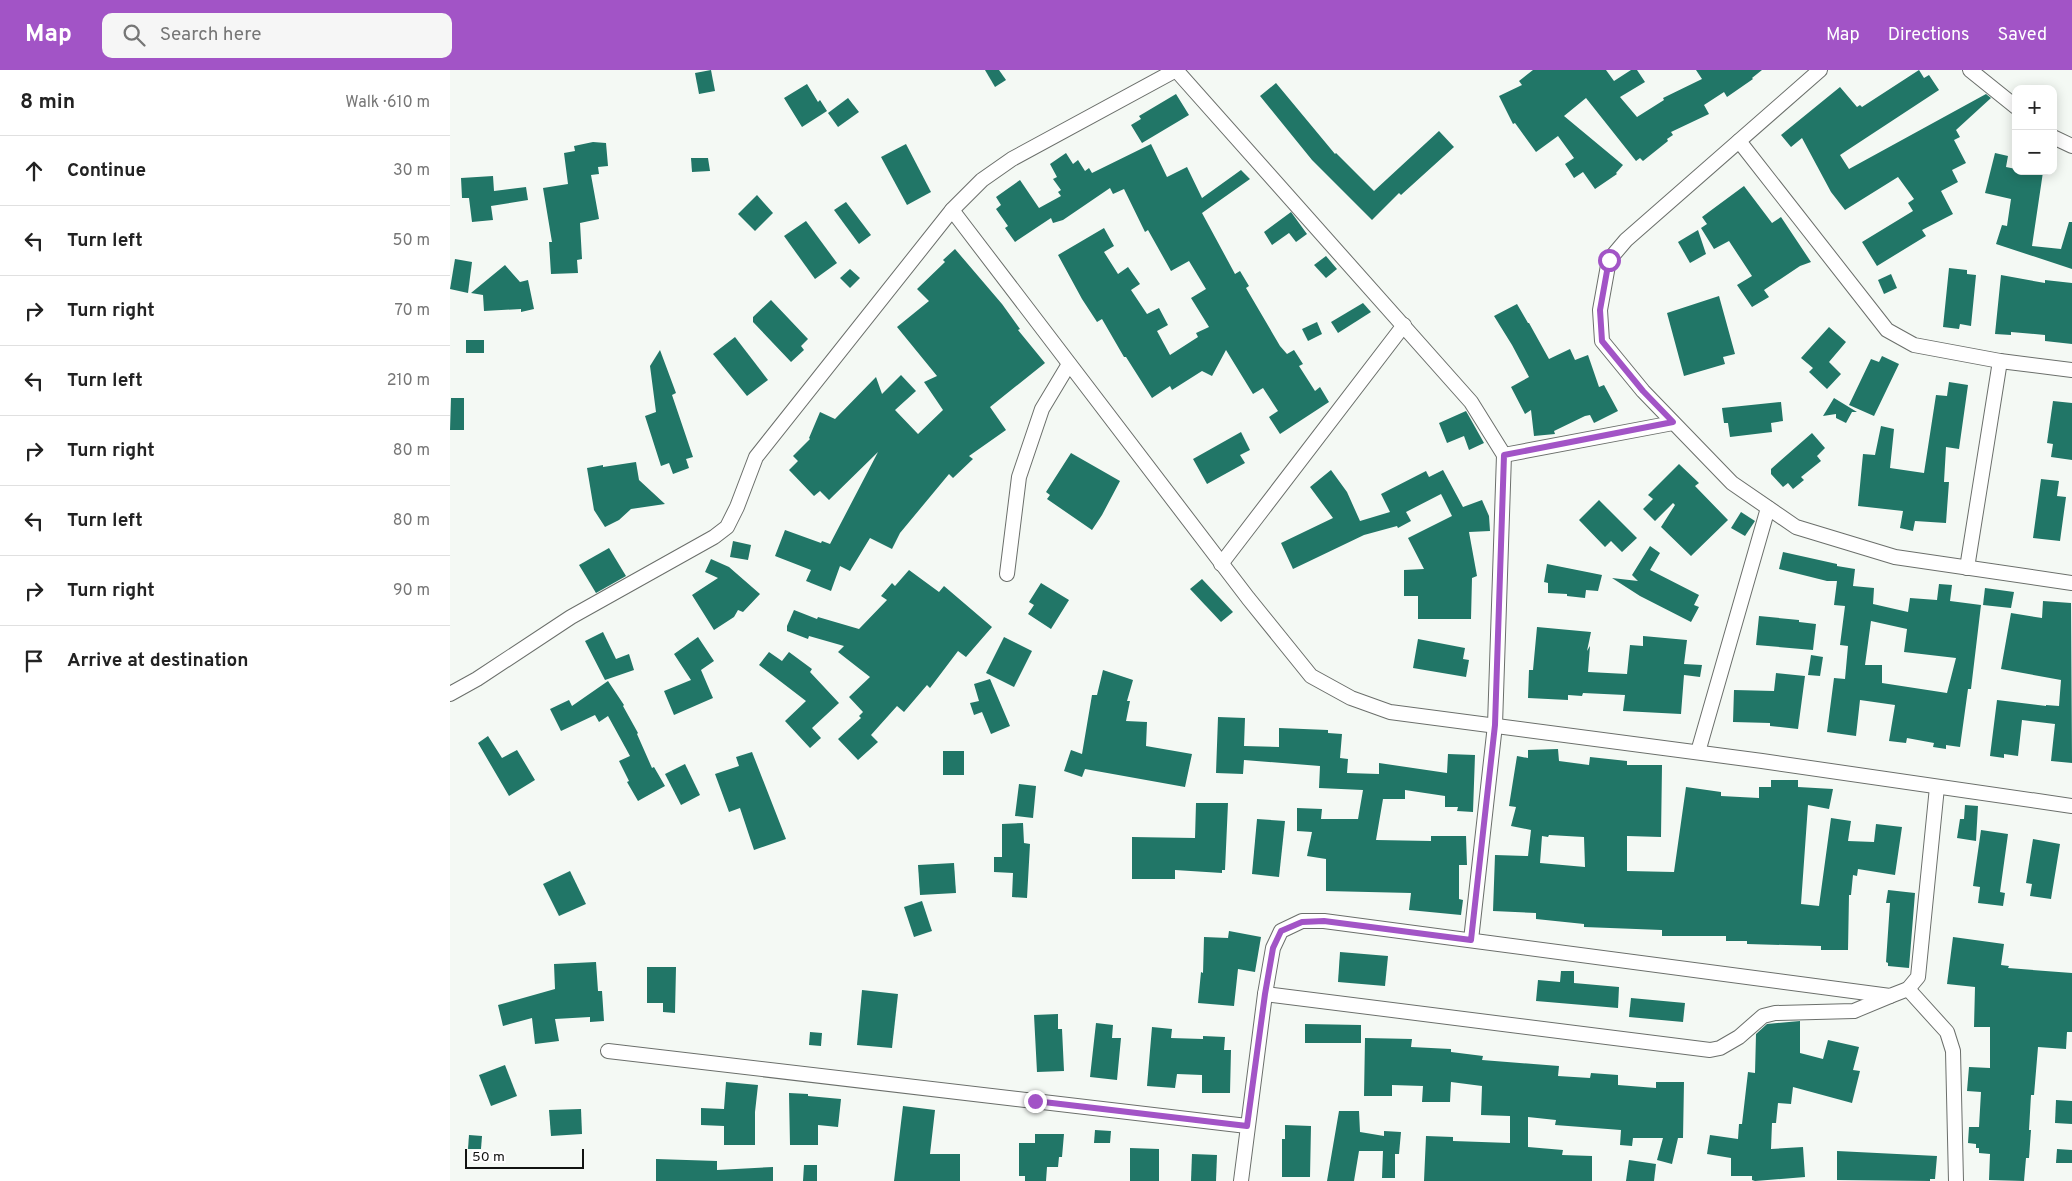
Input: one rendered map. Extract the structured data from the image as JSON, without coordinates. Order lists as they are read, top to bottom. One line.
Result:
{"scale_bar":"50 m","page":{"header":"Map","search":"Search here","nav":["Map","Directions","Saved"],"heading":["8 min","Walk · 610 m"],"map_buttons":["+","−"],"list":[["Continue","30 m"],["Turn left","50 m"],["Turn right","70 m"],["Turn left","210 m"],["Turn right","80 m"],["Turn left","80 m"],["Turn right","90 m"],"Arrive at destination"],"scale":"50 m"}}
